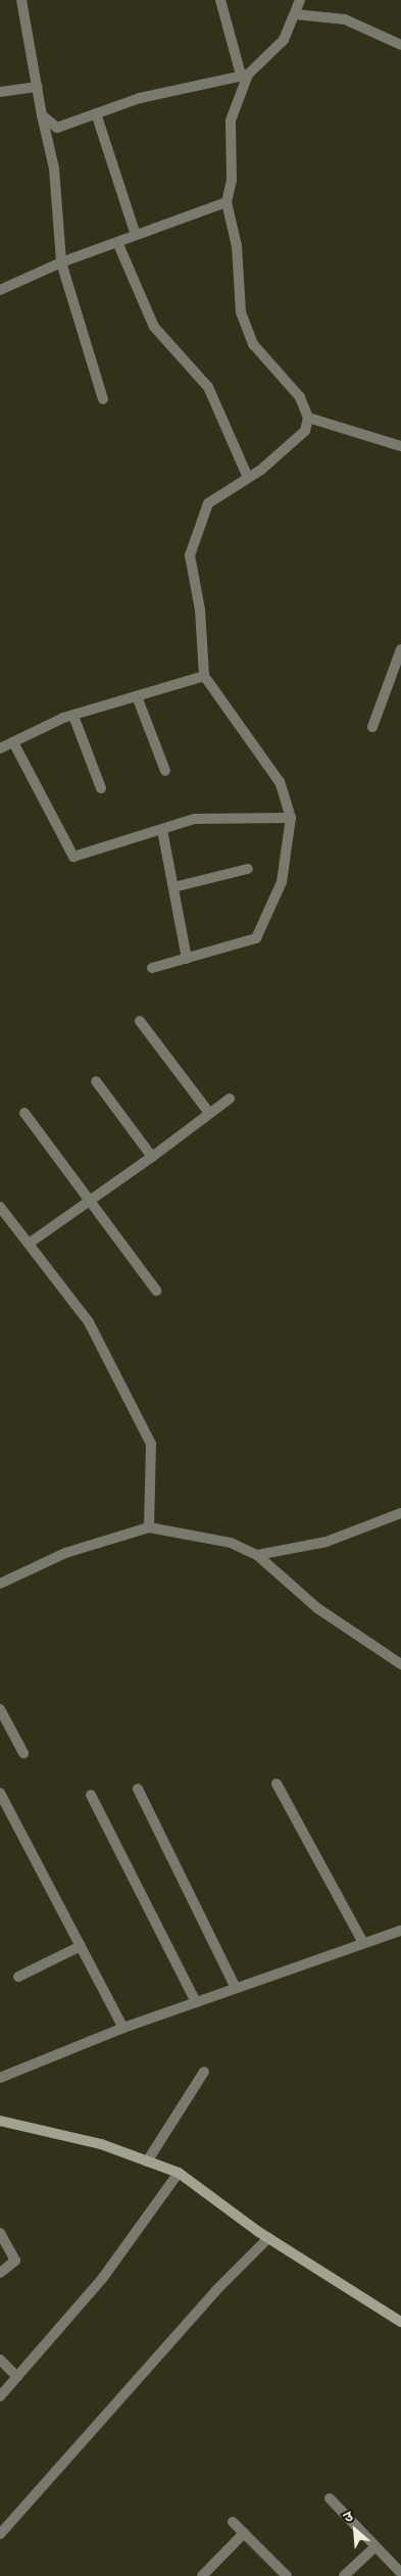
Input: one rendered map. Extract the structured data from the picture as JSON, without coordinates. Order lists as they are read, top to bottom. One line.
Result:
{"north":"top left"}
